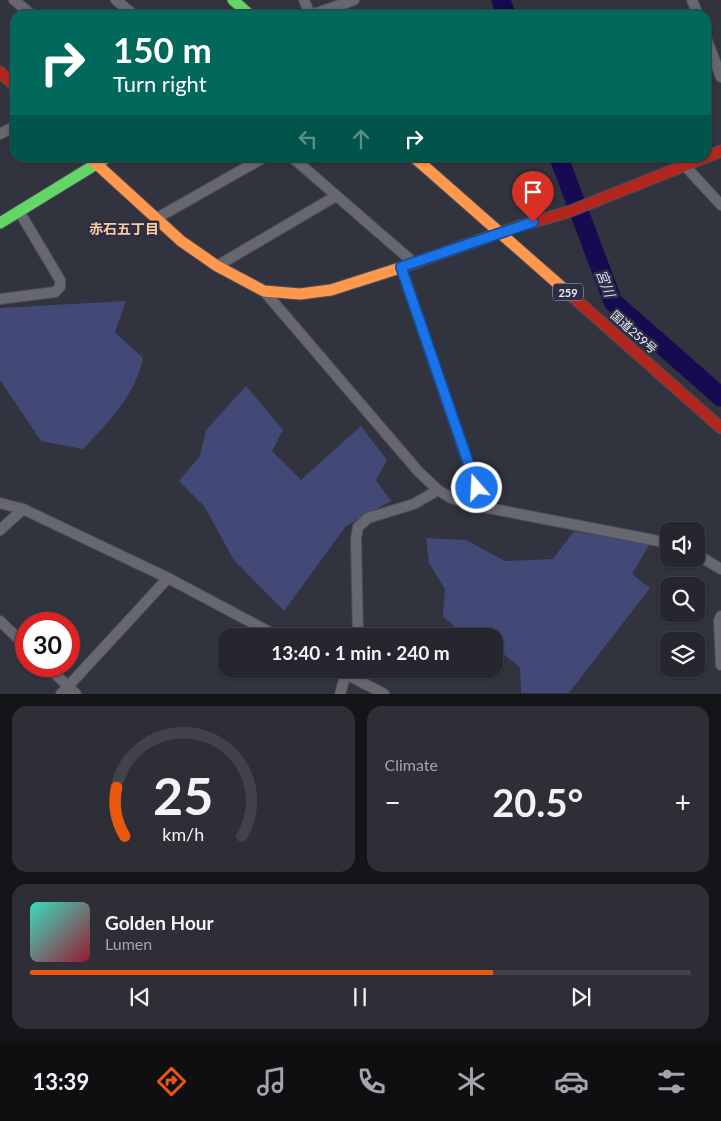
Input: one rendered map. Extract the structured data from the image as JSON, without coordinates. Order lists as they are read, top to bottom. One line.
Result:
{"streets":{"main road":["259","国道259号"]},"districts":["赤石五丁目"],"water":["宮川"],"page":{"turn":["150 m","Turn right"],"limit":"30","trip":"13:40 · 1 min · 240 m","tile":"Climate","heat":["−","20.5°","+"],"song":["Golden Hour","Lumen"],"tabs":"13:39","gauge":["25","km/h"]}}
